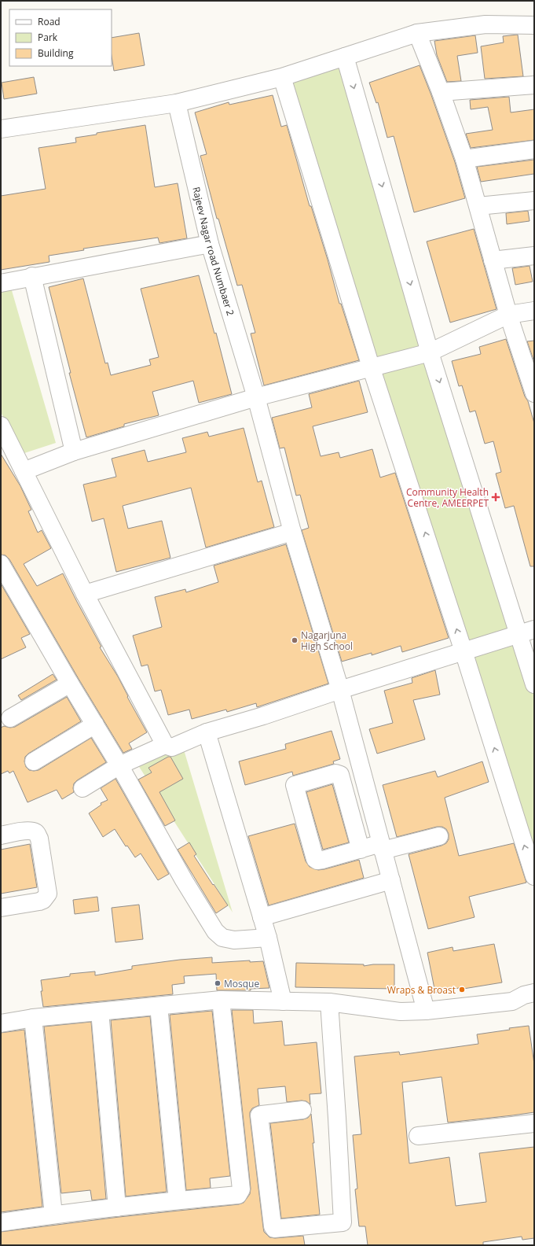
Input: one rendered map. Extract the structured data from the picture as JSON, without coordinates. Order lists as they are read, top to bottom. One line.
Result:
{"streets":{"street":["Rajeev Nagar road Numbaer 2"]},"places":{"health":["Community Health Centre, AMEERPET"],"other":["Nagarjuna High School","Mosque","Wraps & Broast"]},"legend":["Road","Park","Building"]}
